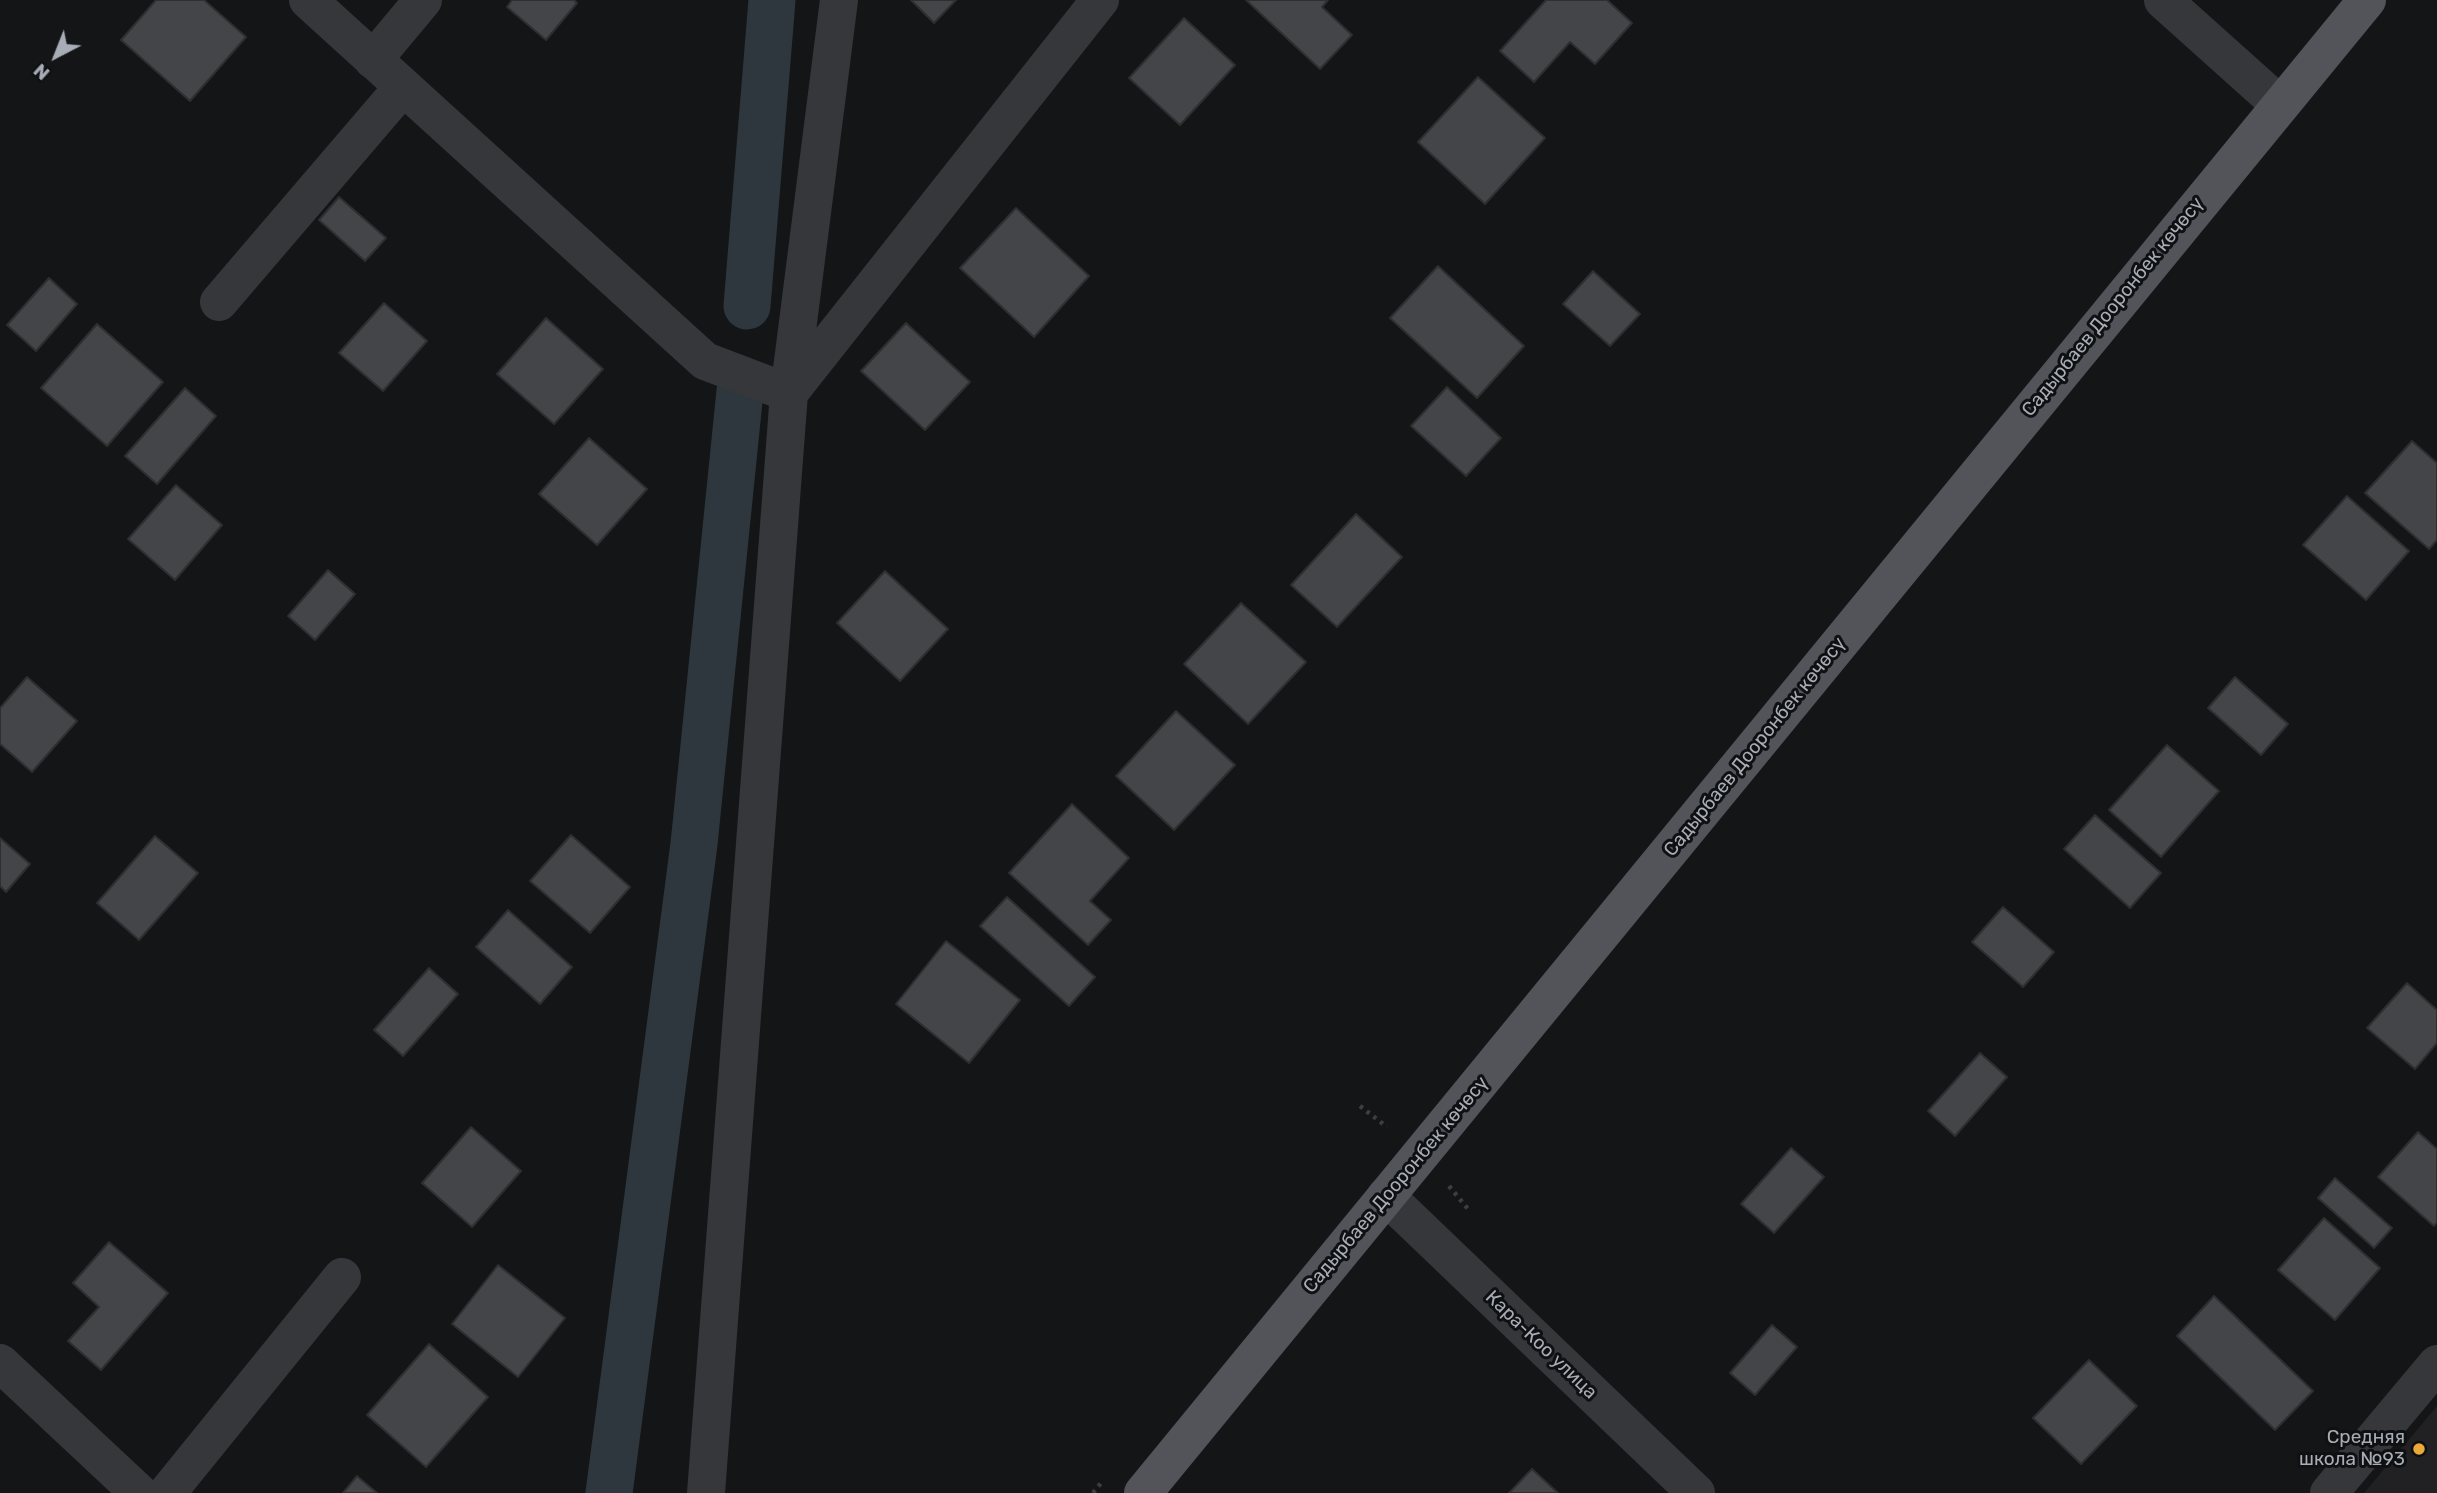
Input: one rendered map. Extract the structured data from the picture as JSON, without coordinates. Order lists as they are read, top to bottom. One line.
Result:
{"streets":{"main road":["Садырбаев Дооронбек көчөсү"],"street":["Кара-Коо улица"]},"crossings":[["Садырбаев Дооронбек көчөсү","Кара-Коо улица"]],"places":["Средняя школа №93"],"north":"bottom left"}
